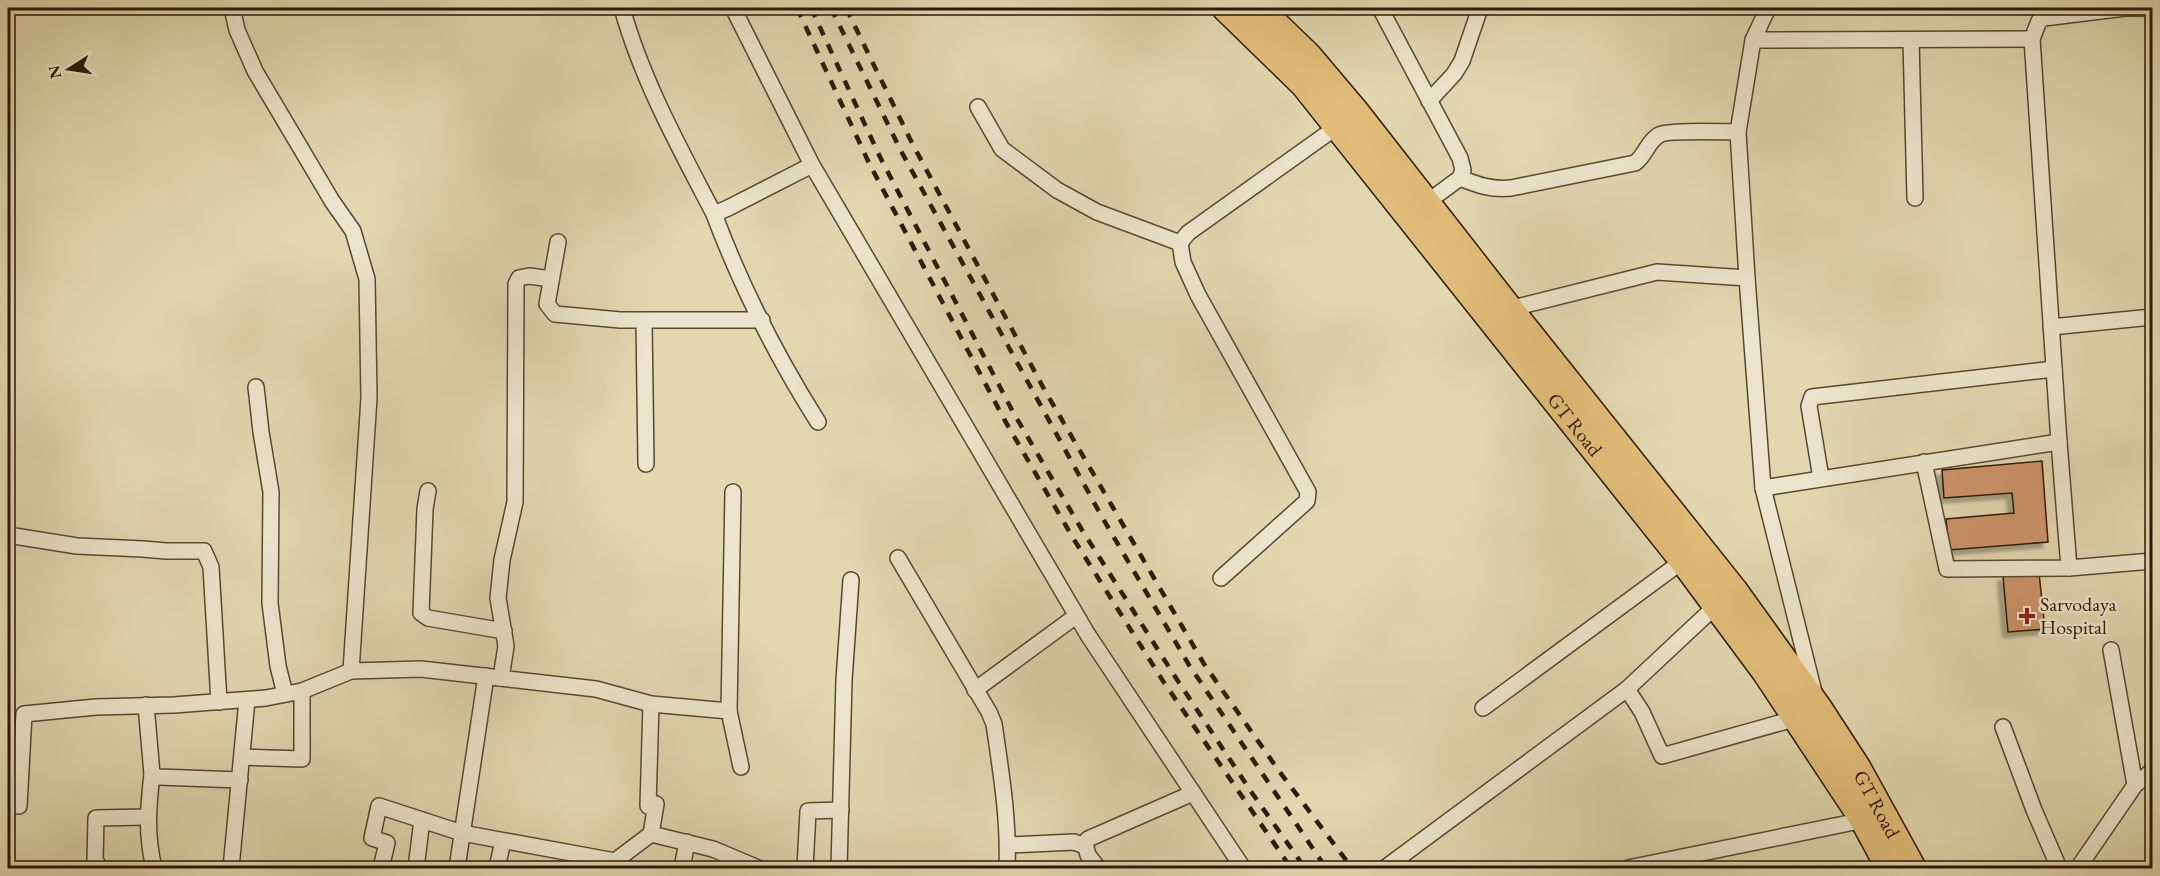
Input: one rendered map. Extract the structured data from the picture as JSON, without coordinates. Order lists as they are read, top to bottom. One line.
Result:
{"streets":{"highway":["GT Road"]},"places":{"health":["Sarvodaya Hospital"]},"north":"left"}
